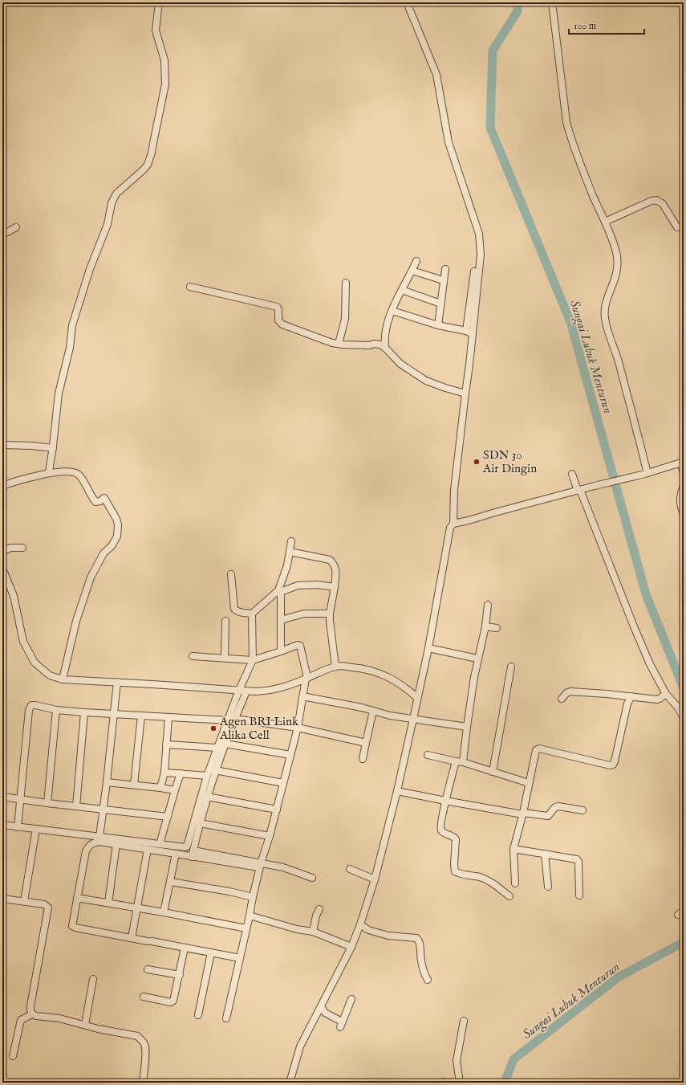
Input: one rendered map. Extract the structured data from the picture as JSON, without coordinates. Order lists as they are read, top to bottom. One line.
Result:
{"water":["Sungai Lubuk Menturun"],"places":["SDN 30 Air Dingin","Agen BRI Link Alika Cell"],"scale_bar":"100 m"}
